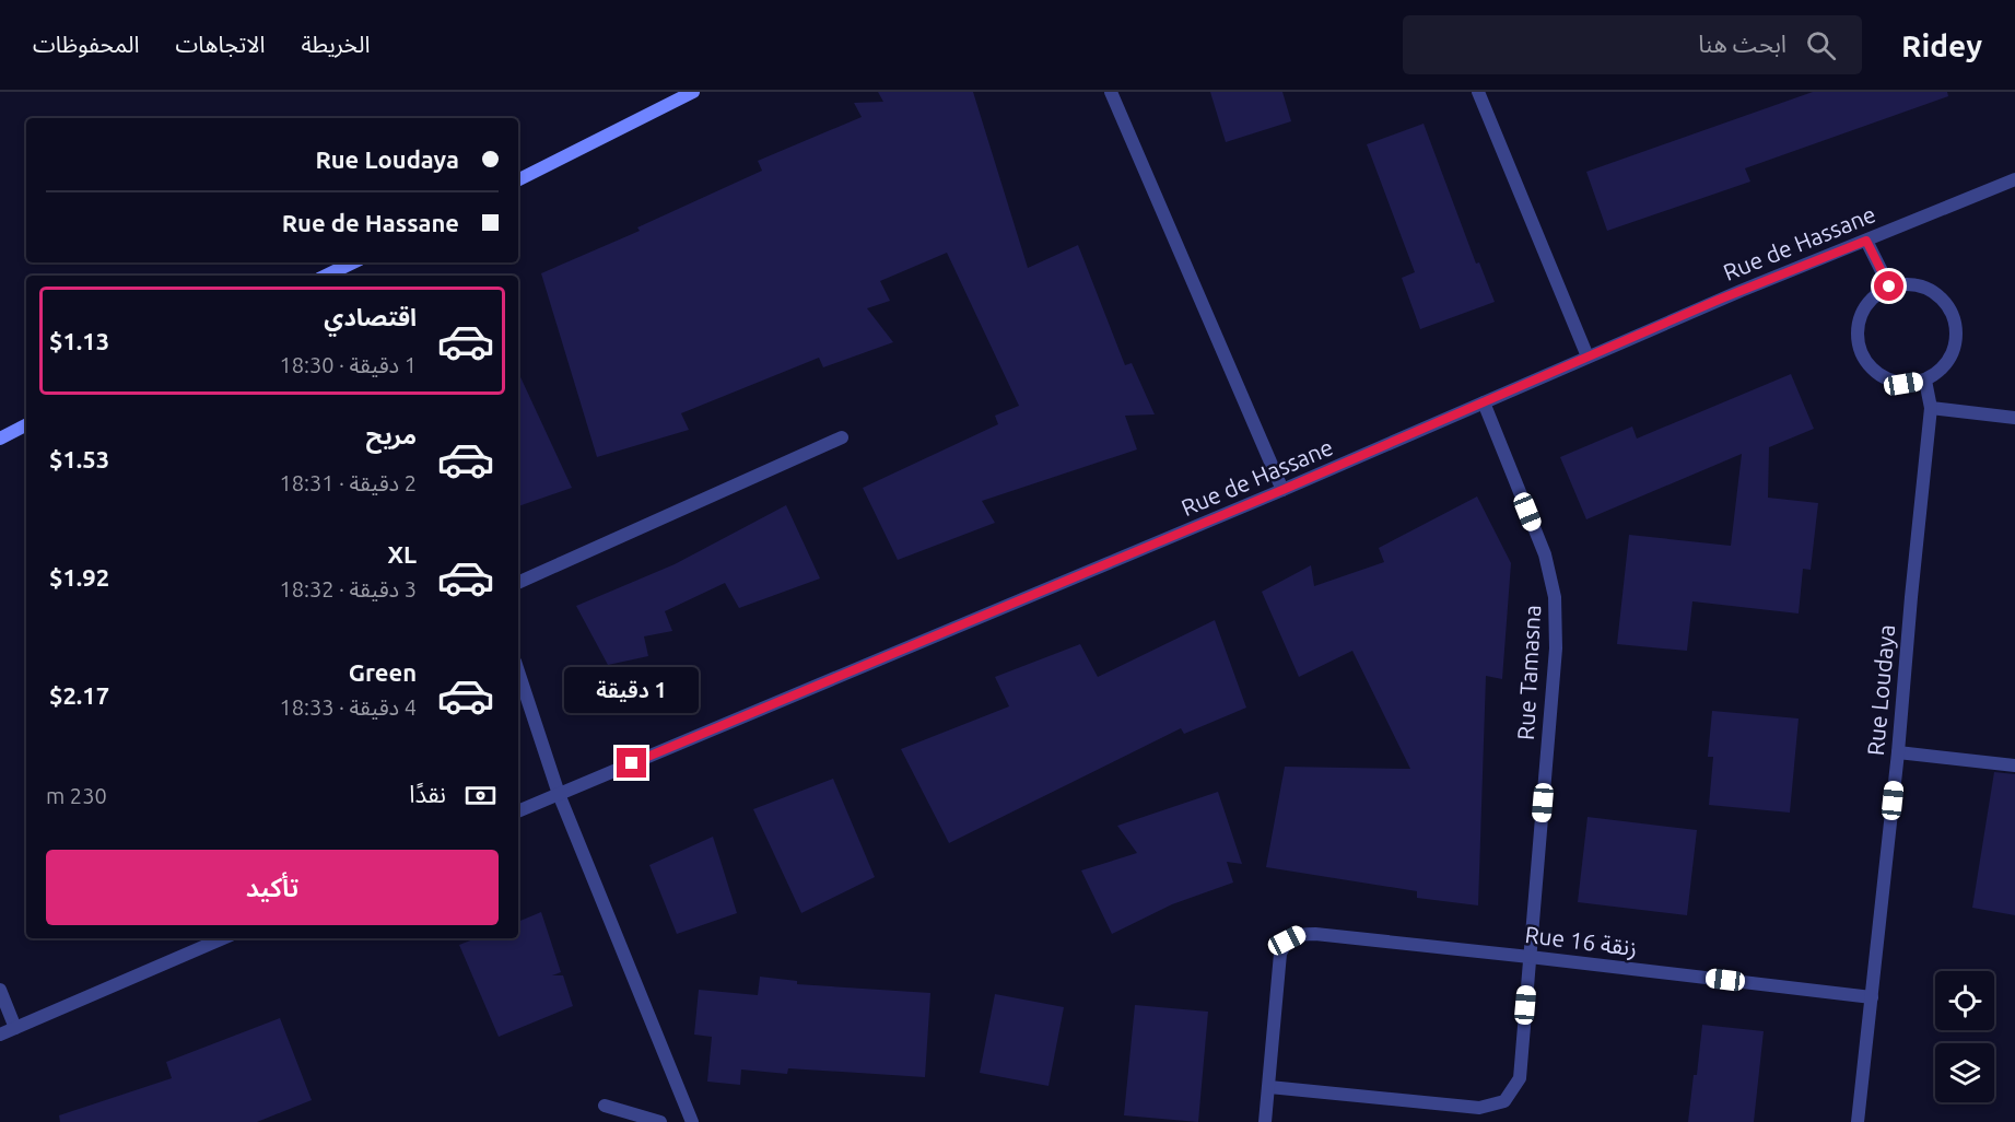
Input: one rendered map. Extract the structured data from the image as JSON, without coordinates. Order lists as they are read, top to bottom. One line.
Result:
{"streets":{"street":["Rue de Hassane","Rue Tamasna","Rue Loudaya","Rue 16 زنقة"]},"crossings":[["Rue de Hassane","Rue Tamasna"],["Rue Tamasna","Rue 16 زنقة"],["Rue Loudaya","Rue 16 زنقة"]],"page":{"header":"Ridey","search":"ابحث هنا","nav":["الخريطة","الاتجاهات","المحفوظات"],"banner":["Rue Loudaya","Rue de Hassane"],"list":[{"name":"اقتصادي","note":"1 دقيقة · 18:30","value":"$1.13"},{"name":"مريح","note":"2 دقيقة · 18:31","value":"$1.53"},{"name":"XL","note":"3 دقيقة · 18:32","value":"$1.92"},{"name":"Green","note":"4 دقيقة · 18:33","value":"$2.17"}],"bubble":"1 دقيقة","pay":["نقدًا","230 m"],"buttons":"تأكيد"}}
